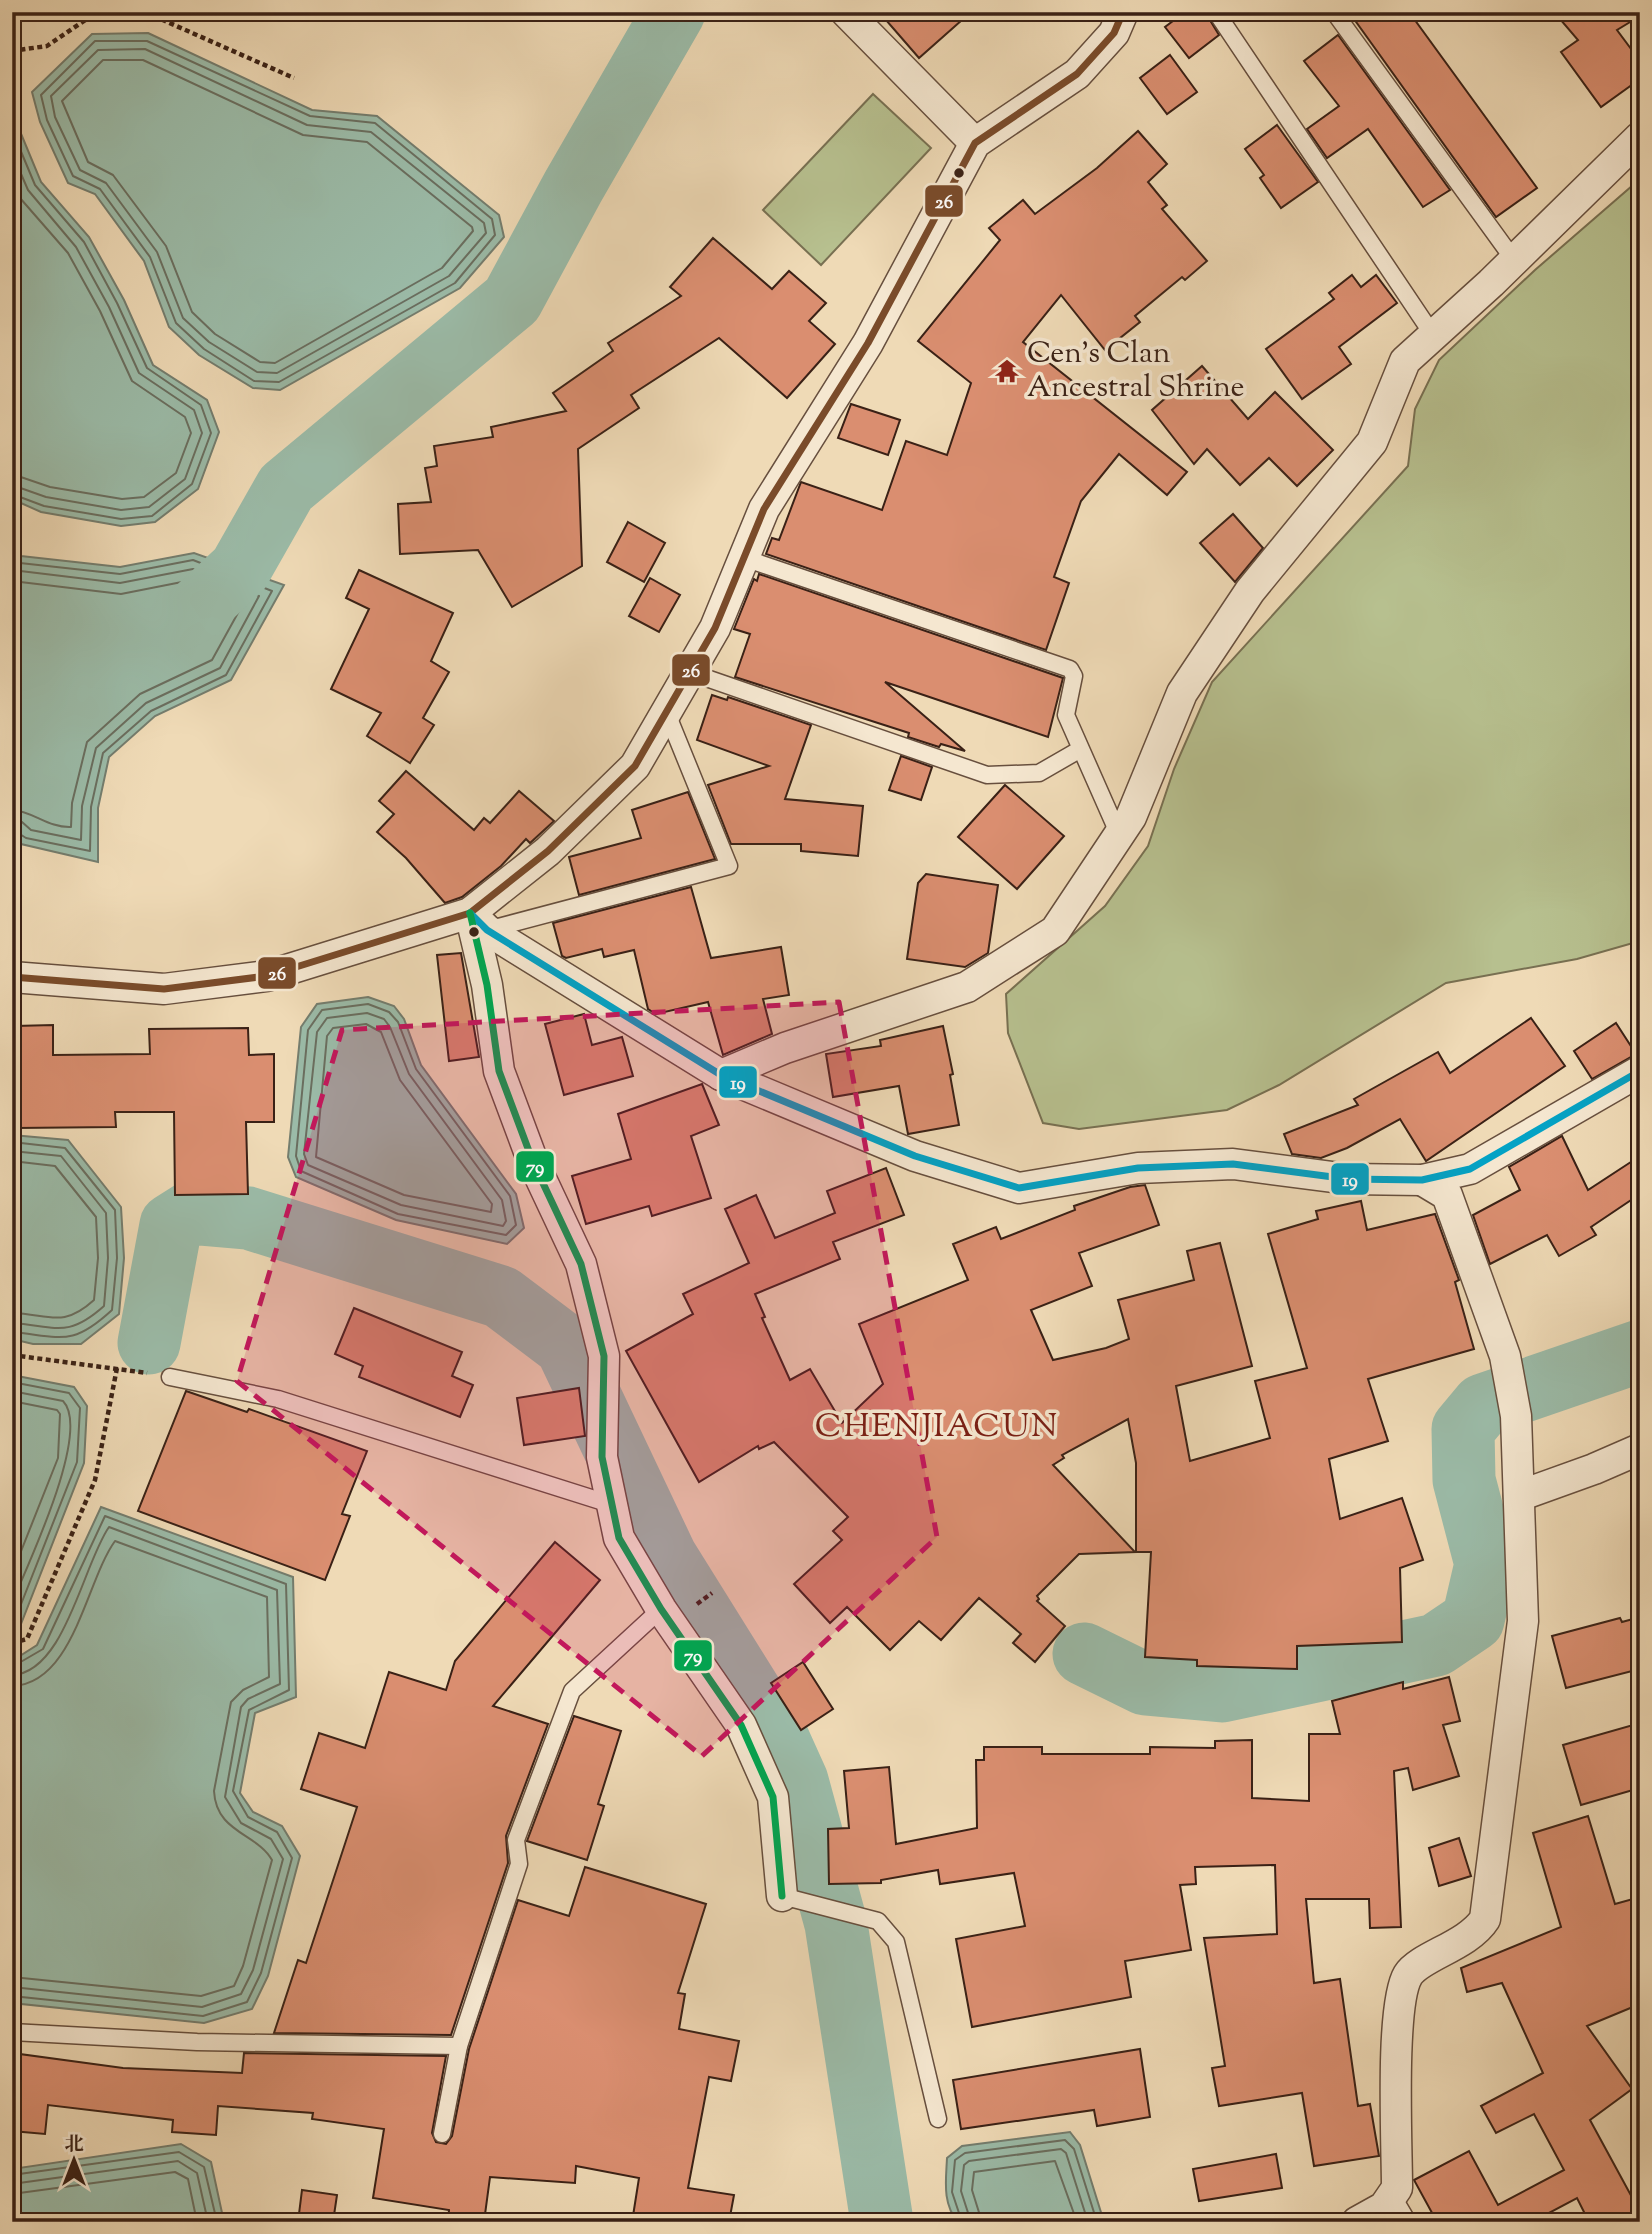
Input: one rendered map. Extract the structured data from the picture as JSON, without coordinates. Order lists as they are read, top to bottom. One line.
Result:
{"districts":["CHENJIACUN"],"places":{"temple":["Cen's Clan Ancestral Shrine"]},"lines":["transit line 26","transit line 19","transit line 79"],"north":"top"}
